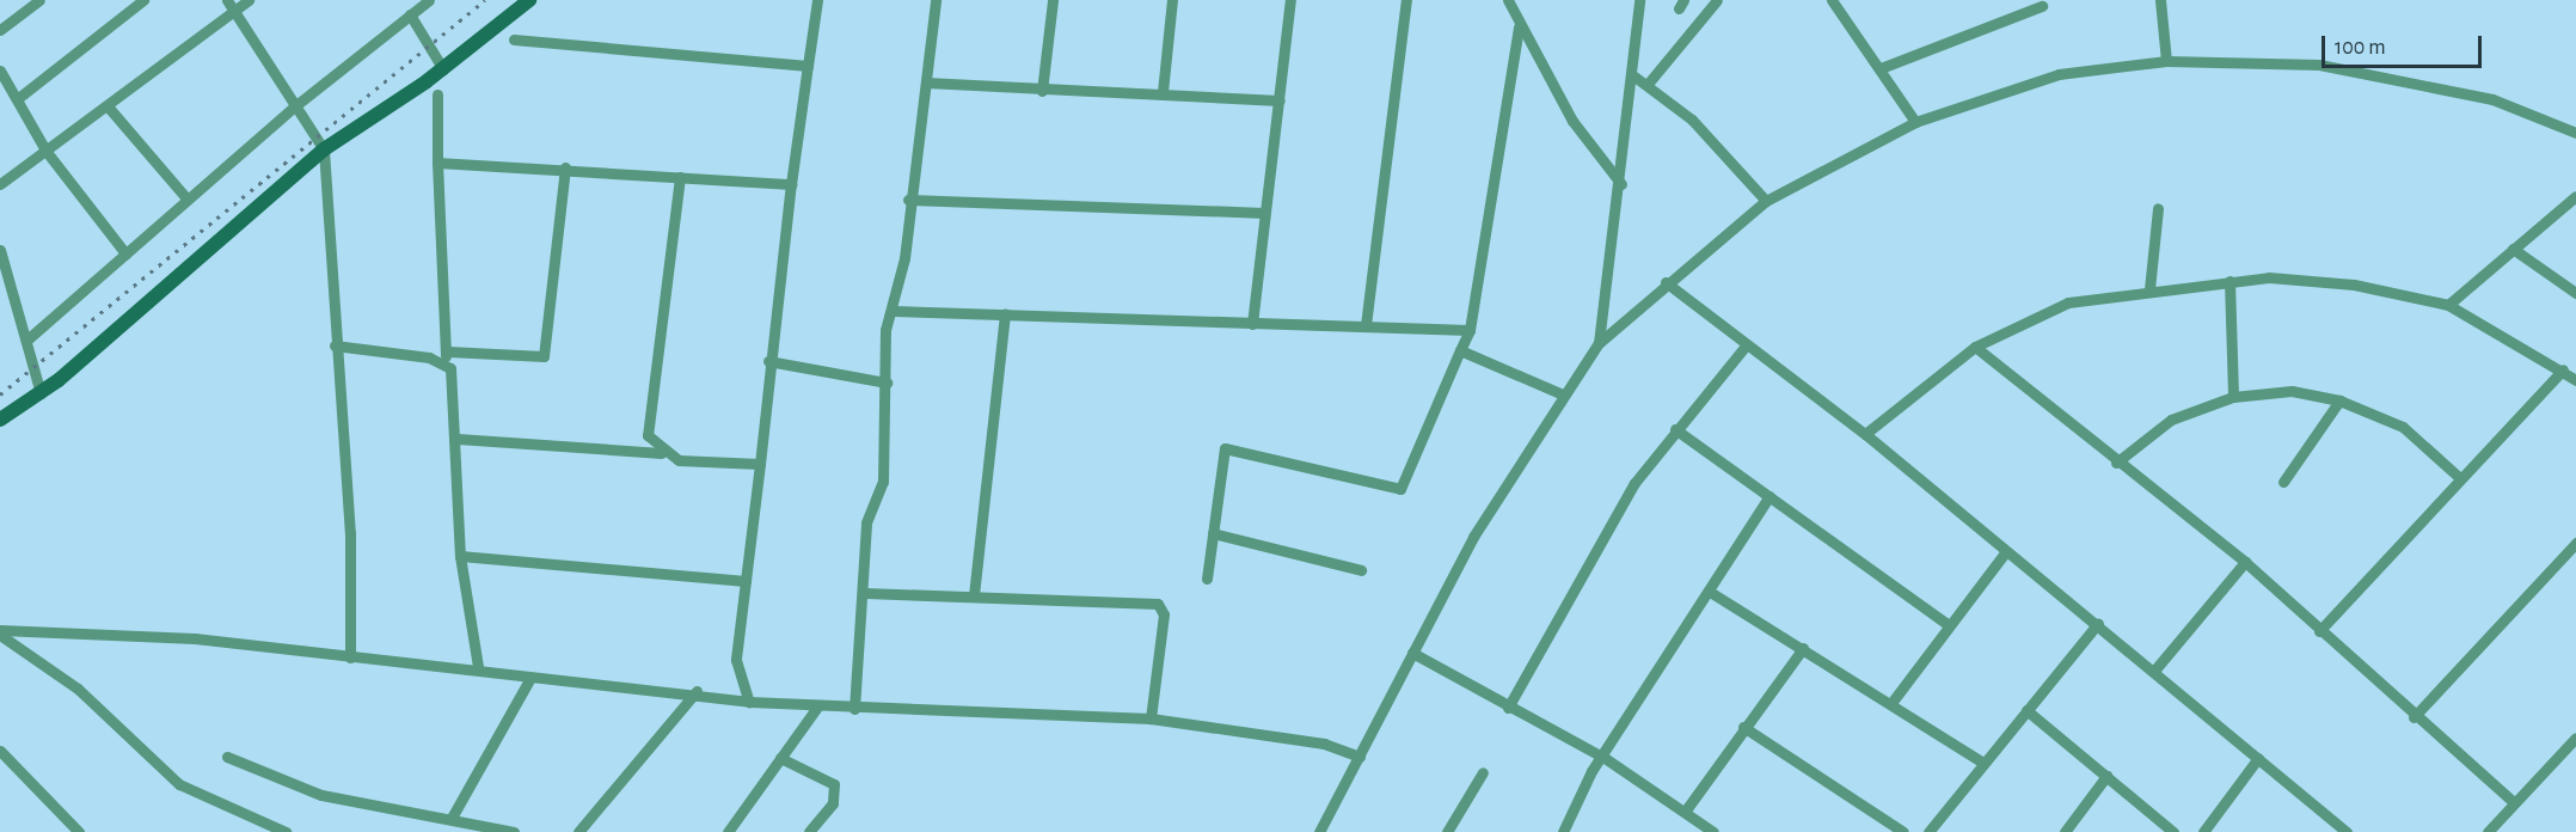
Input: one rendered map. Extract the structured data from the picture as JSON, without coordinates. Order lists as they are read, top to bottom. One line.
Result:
{"scale_bar":"100 m"}
